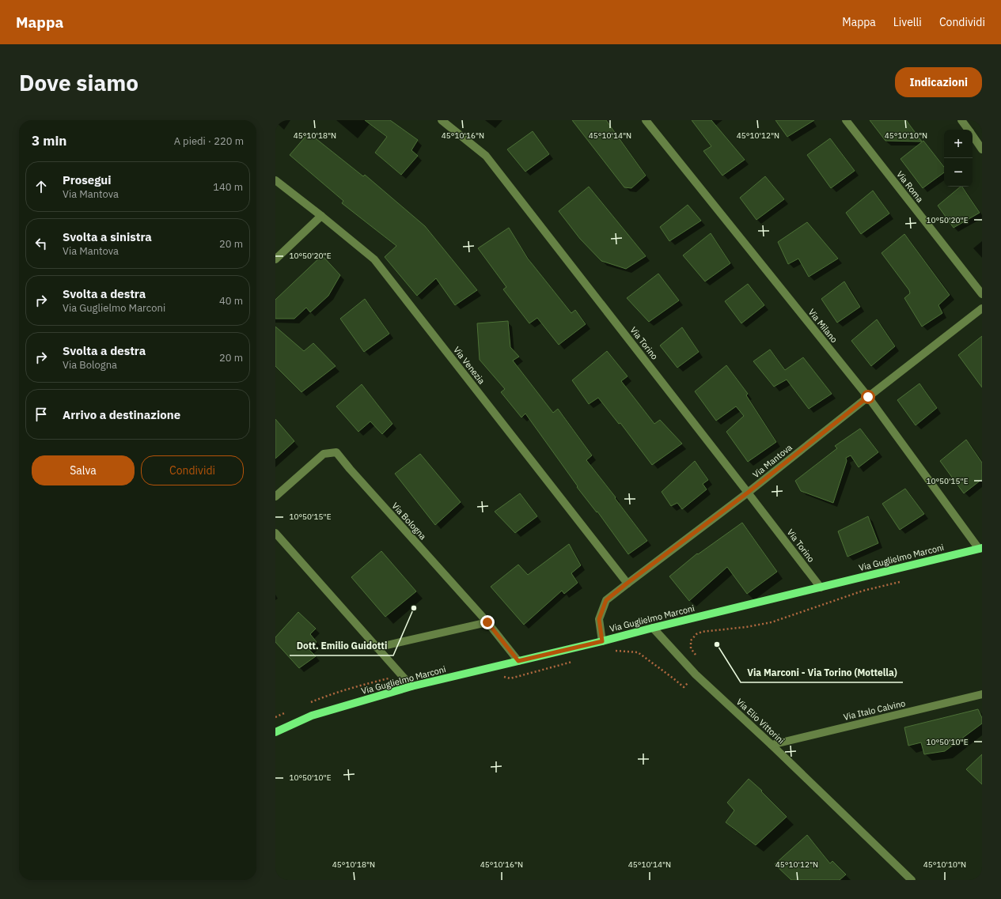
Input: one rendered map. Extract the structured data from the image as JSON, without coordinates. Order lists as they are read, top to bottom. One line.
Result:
{"streets":{"main road":["Via Guglielmo Marconi"],"street":["Via Roma","Via Milano","Via Torino","Via Venezia","Via Mantova","Via Bologna","Via Italo Calvino","Via Elio Vittorini"]},"crossings":[["Via Milano","Via Mantova"],["Via Milano","Via Guglielmo Marconi"],["Via Torino","Via Mantova"],["Via Torino","Via Guglielmo Marconi"],["Via Venezia","Via Mantova"],["Via Mantova","Via Guglielmo Marconi"],["Via Bologna","Via Guglielmo Marconi"],["Via Guglielmo Marconi","Via Elio Vittorini"],["Via Italo Calvino","Via Elio Vittorini"]],"places":["Dott. Emilio Guidotti","Via Marconi - Via Torino (Mottella)"],"page":{"header":"Mappa","nav":["Mappa","Livelli","Condividi"],"buttons":["Indicazioni",["Salva","Condividi"]],"title":"Dove siamo","heading":["3 min","A piedi · 220 m"],"map_buttons":["+","−"],"list":[["Prosegui","Via Mantova","140 m"],["Svolta a sinistra","Via Mantova","20 m"],["Svolta a destra","Via Guglielmo Marconi","40 m"],["Svolta a destra","Via Bologna","20 m"],"Arrivo a destinazione"]},"coordinates":["45°10'18\"N","45°10'16\"N","45°10'14\"N","45°10'12\"N","45°10'10\"N","10°50'20\"E","10°50'15\"E","10°50'10\"E"]}
